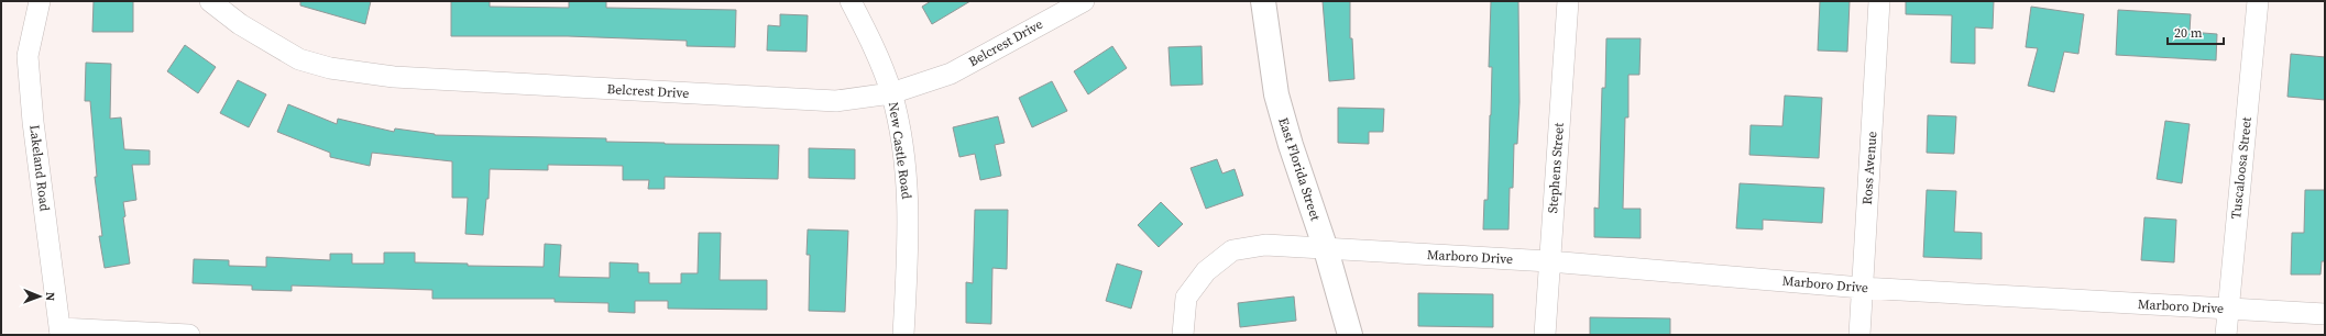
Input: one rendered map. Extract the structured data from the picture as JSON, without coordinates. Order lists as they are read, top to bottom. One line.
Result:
{"streets":{"main road":["East Florida Street"],"street":["Belcrest Drive","New Castle Road","Lakeland Road","Stephens Street","Ross Avenue","Tuscaloosa Street","Marboro Drive"]},"crossings":[["Belcrest Drive","New Castle Road"],["Stephens Street","Marboro Drive"],["Ross Avenue","Marboro Drive"],["Tuscaloosa Street","Marboro Drive"],["East Florida Street","Marboro Drive"]],"scale_bar":"20 m","north":"right"}
